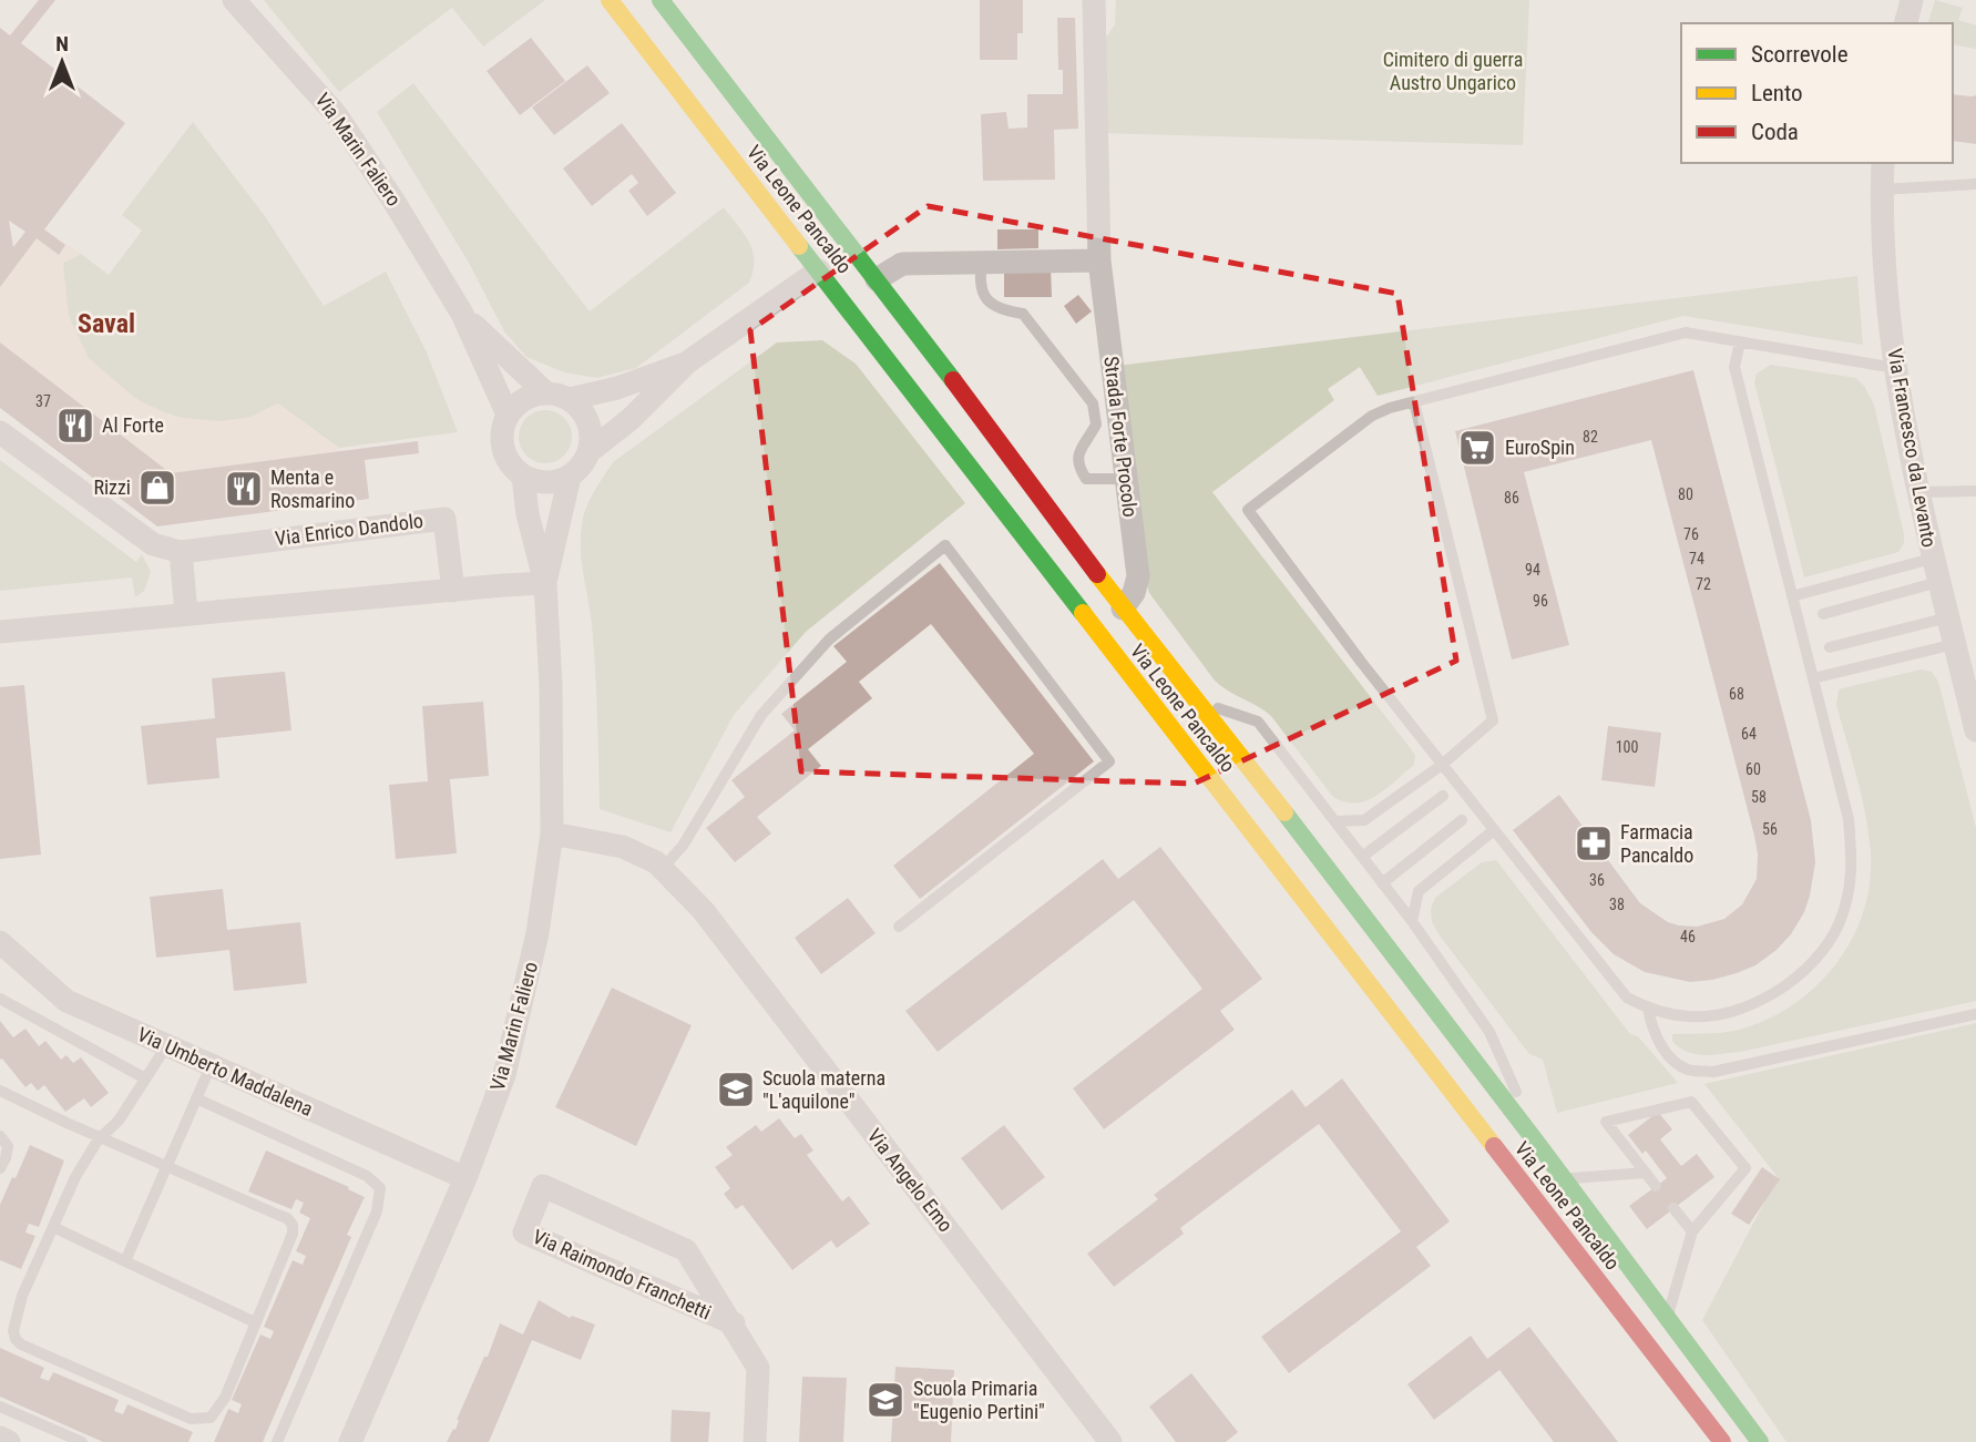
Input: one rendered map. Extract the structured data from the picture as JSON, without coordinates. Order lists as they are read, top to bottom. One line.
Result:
{"streets":{"main road":["Via Leone Pancaldo"],"street":["Via Marin Faliero","Strada Forte Procolo","Via Francesco da Levanto","Via Enrico Dandolo","Via Umberto Maddalena","Via Angelo Emo","Via Raimondo Franchetti"]},"crossings":[["Via Marin Faliero","Via Leone Pancaldo"],["Via Marin Faliero","Via Umberto Maddalena"],["Via Marin Faliero","Via Angelo Emo"],["Via Leone Pancaldo","Strada Forte Procolo"]],"districts":["Saval"],"parks":["Cimitero di guerra Austro Ungarico"],"places":{"restaurant":["Al Forte","Menta e Rosmarino"],"supermarket":["EuroSpin"],"shop":["Rizzi"],"pharmacy":["Farmacia Pancaldo"],"school or university":["Scuola materna \"L'aquilone\"","Scuola Primaria \"Eugenio Pertini\""]},"house_numbers":["37","82","80","86","76","74","94","72","96","68","64","100","60","58","56","36","38","46"],"legend":["Scorrevole","Lento","Coda"],"north":"top"}
